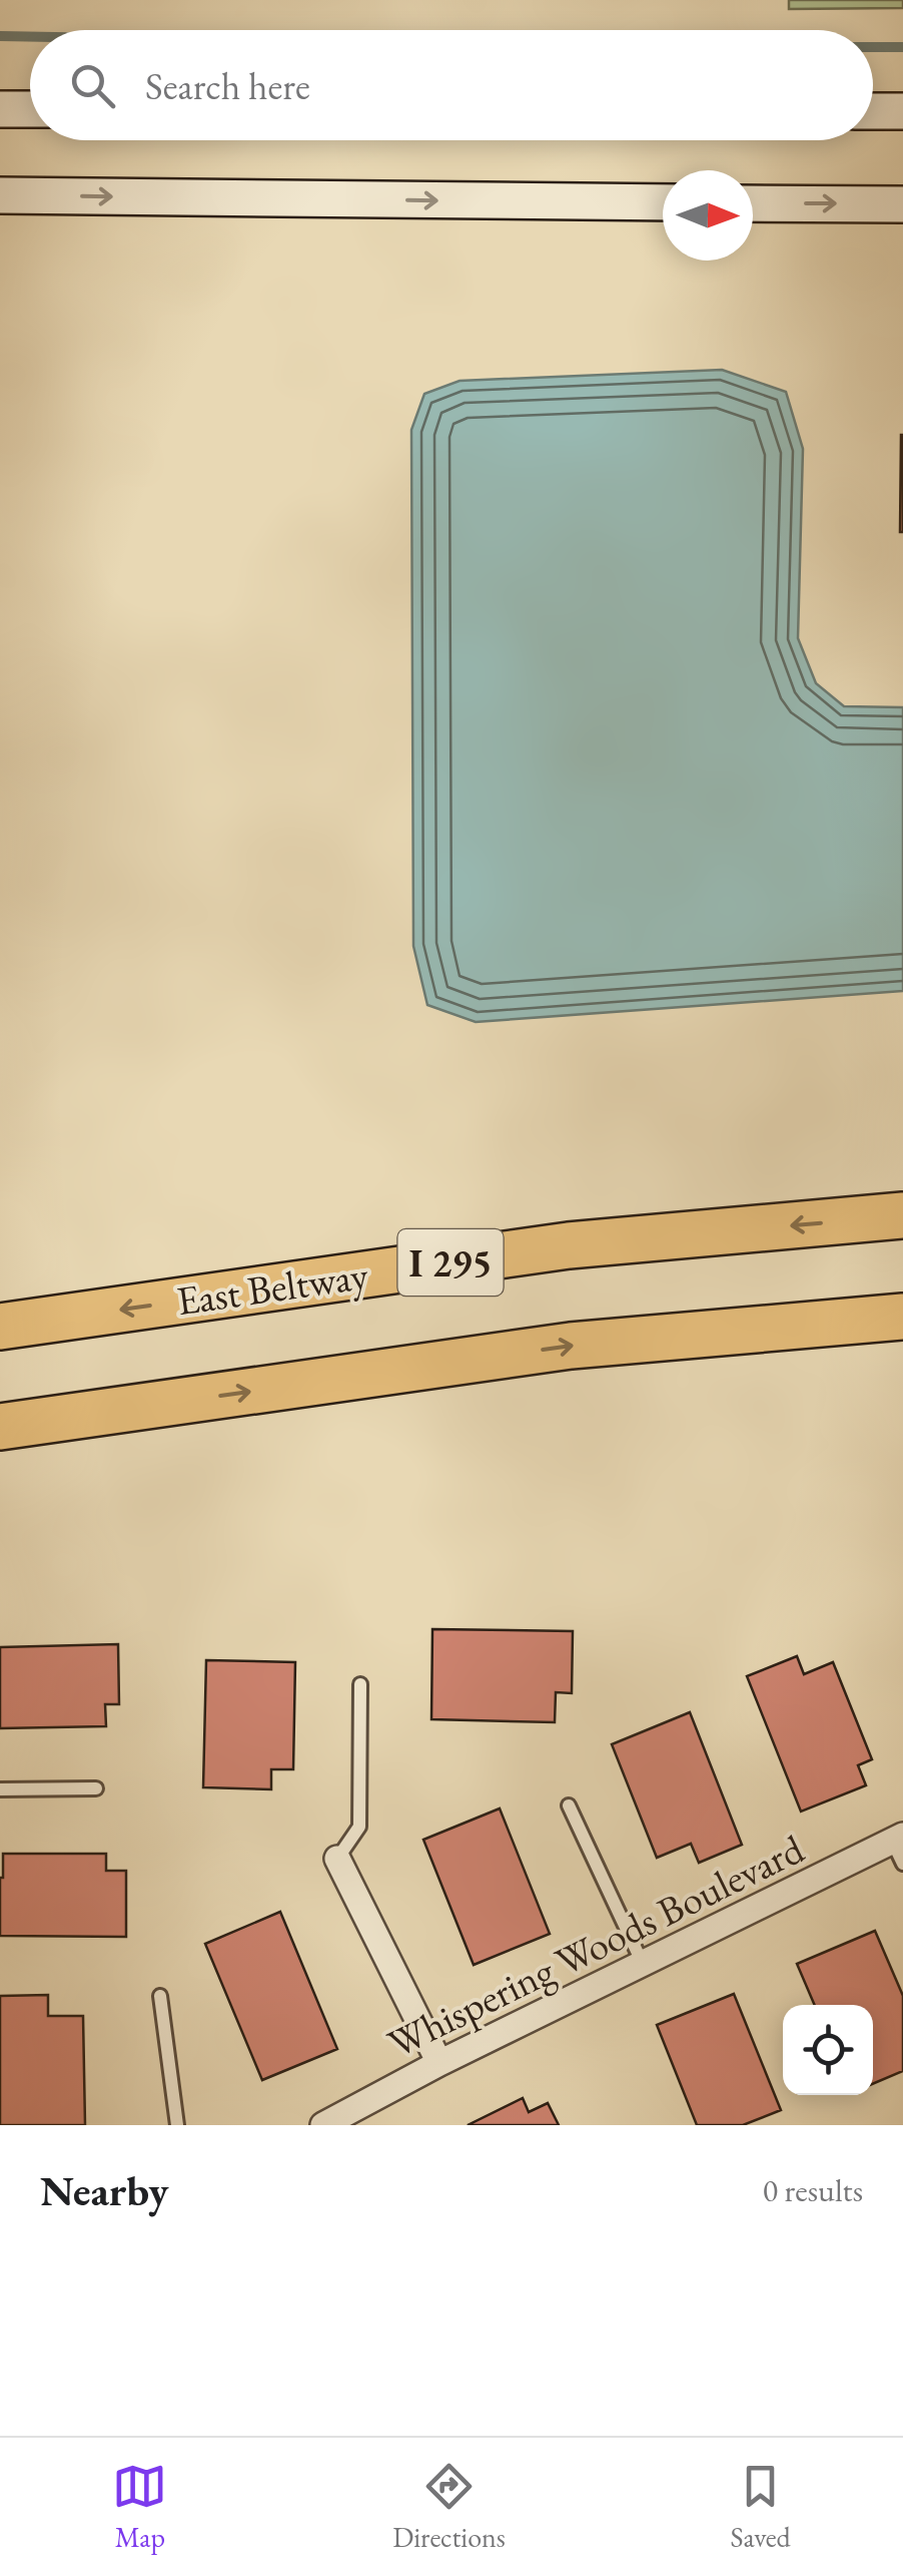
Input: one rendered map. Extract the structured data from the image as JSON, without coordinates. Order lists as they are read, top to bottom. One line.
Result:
{"streets":{"highway":["I 295","East Beltway"],"street":["Whispering Woods Boulevard"]},"north":"right","page":{"search":"Search here","heading":["Nearby","0 results"],"nav":["Map","Directions","Saved"]}}
